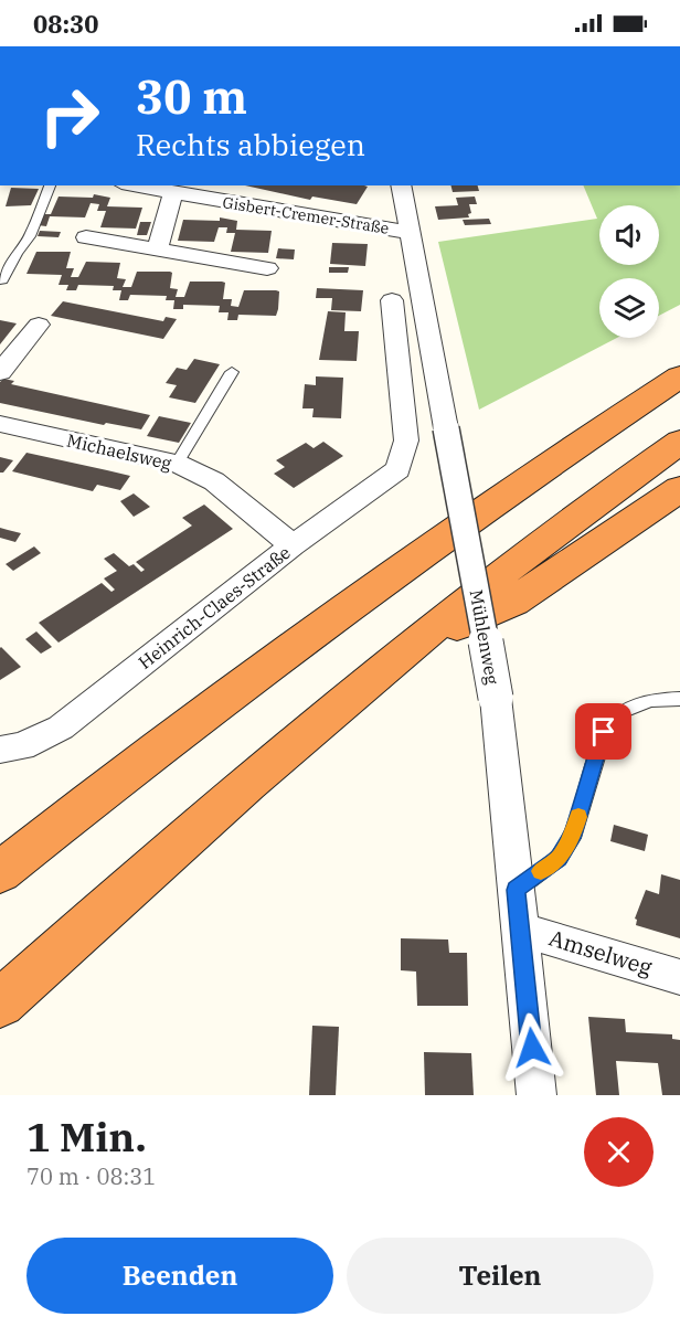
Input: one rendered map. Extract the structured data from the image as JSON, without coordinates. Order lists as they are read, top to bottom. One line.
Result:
{"streets":{"street":["Gisbert-Cremer-Straße","Michaelsweg","Heinrich-Claes-Straße","Mühlenweg","Amselweg"]},"crossings":[["Gisbert-Cremer-Straße","Mühlenweg"],["Michaelsweg","Heinrich-Claes-Straße"],["Mühlenweg","Amselweg"]],"page":{"status":"08:30","turn":["30 m","Rechts abbiegen"],"heading":["1 Min.","70 m · 08:31"],"buttons":["Beenden","Teilen"]}}
